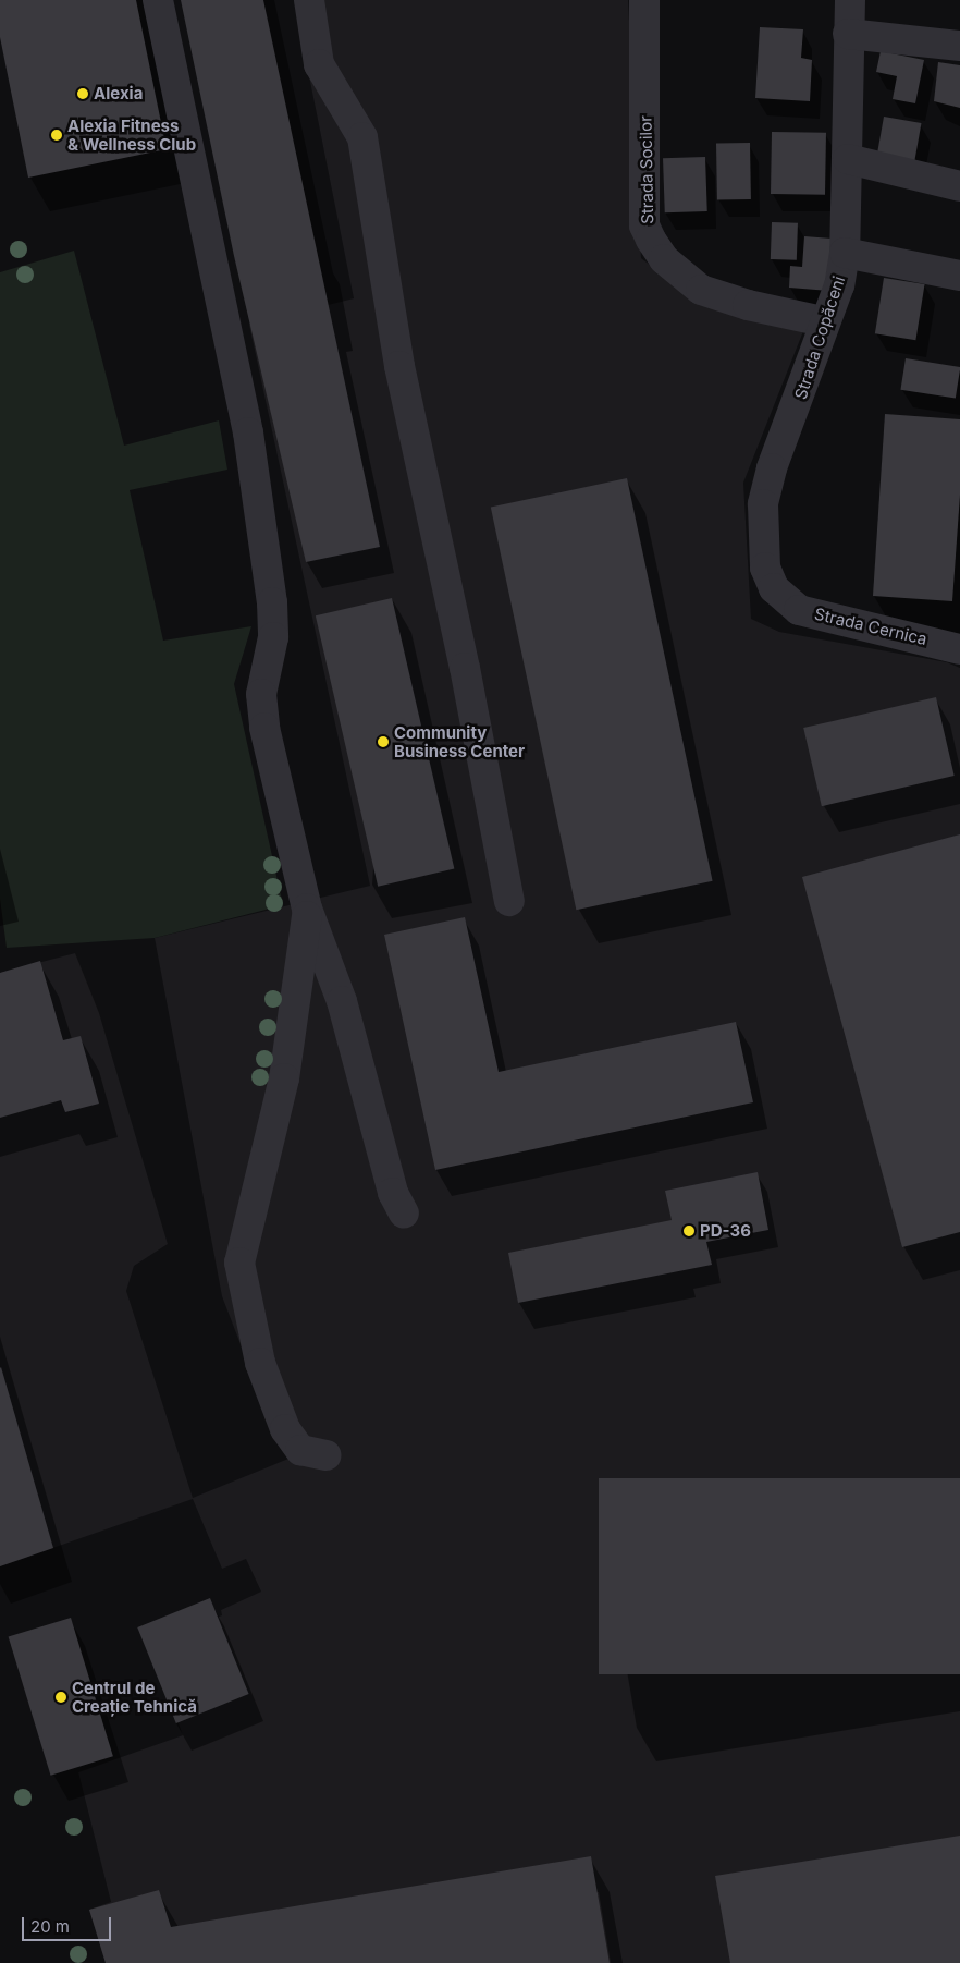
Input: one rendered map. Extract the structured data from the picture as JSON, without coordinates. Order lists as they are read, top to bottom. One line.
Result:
{"streets":{"street":["Strada Socilor","Strada Copăceni","Strada Cernica"]},"crossings":[["Strada Socilor","Strada Copăceni"],["Strada Copăceni","Strada Cernica"]],"places":["Alexia","Alexia Fitness & Wellness Club","Community Business Center","PD-36","Centrul de Creație Tehnică"],"scale_bar":"20 m"}
